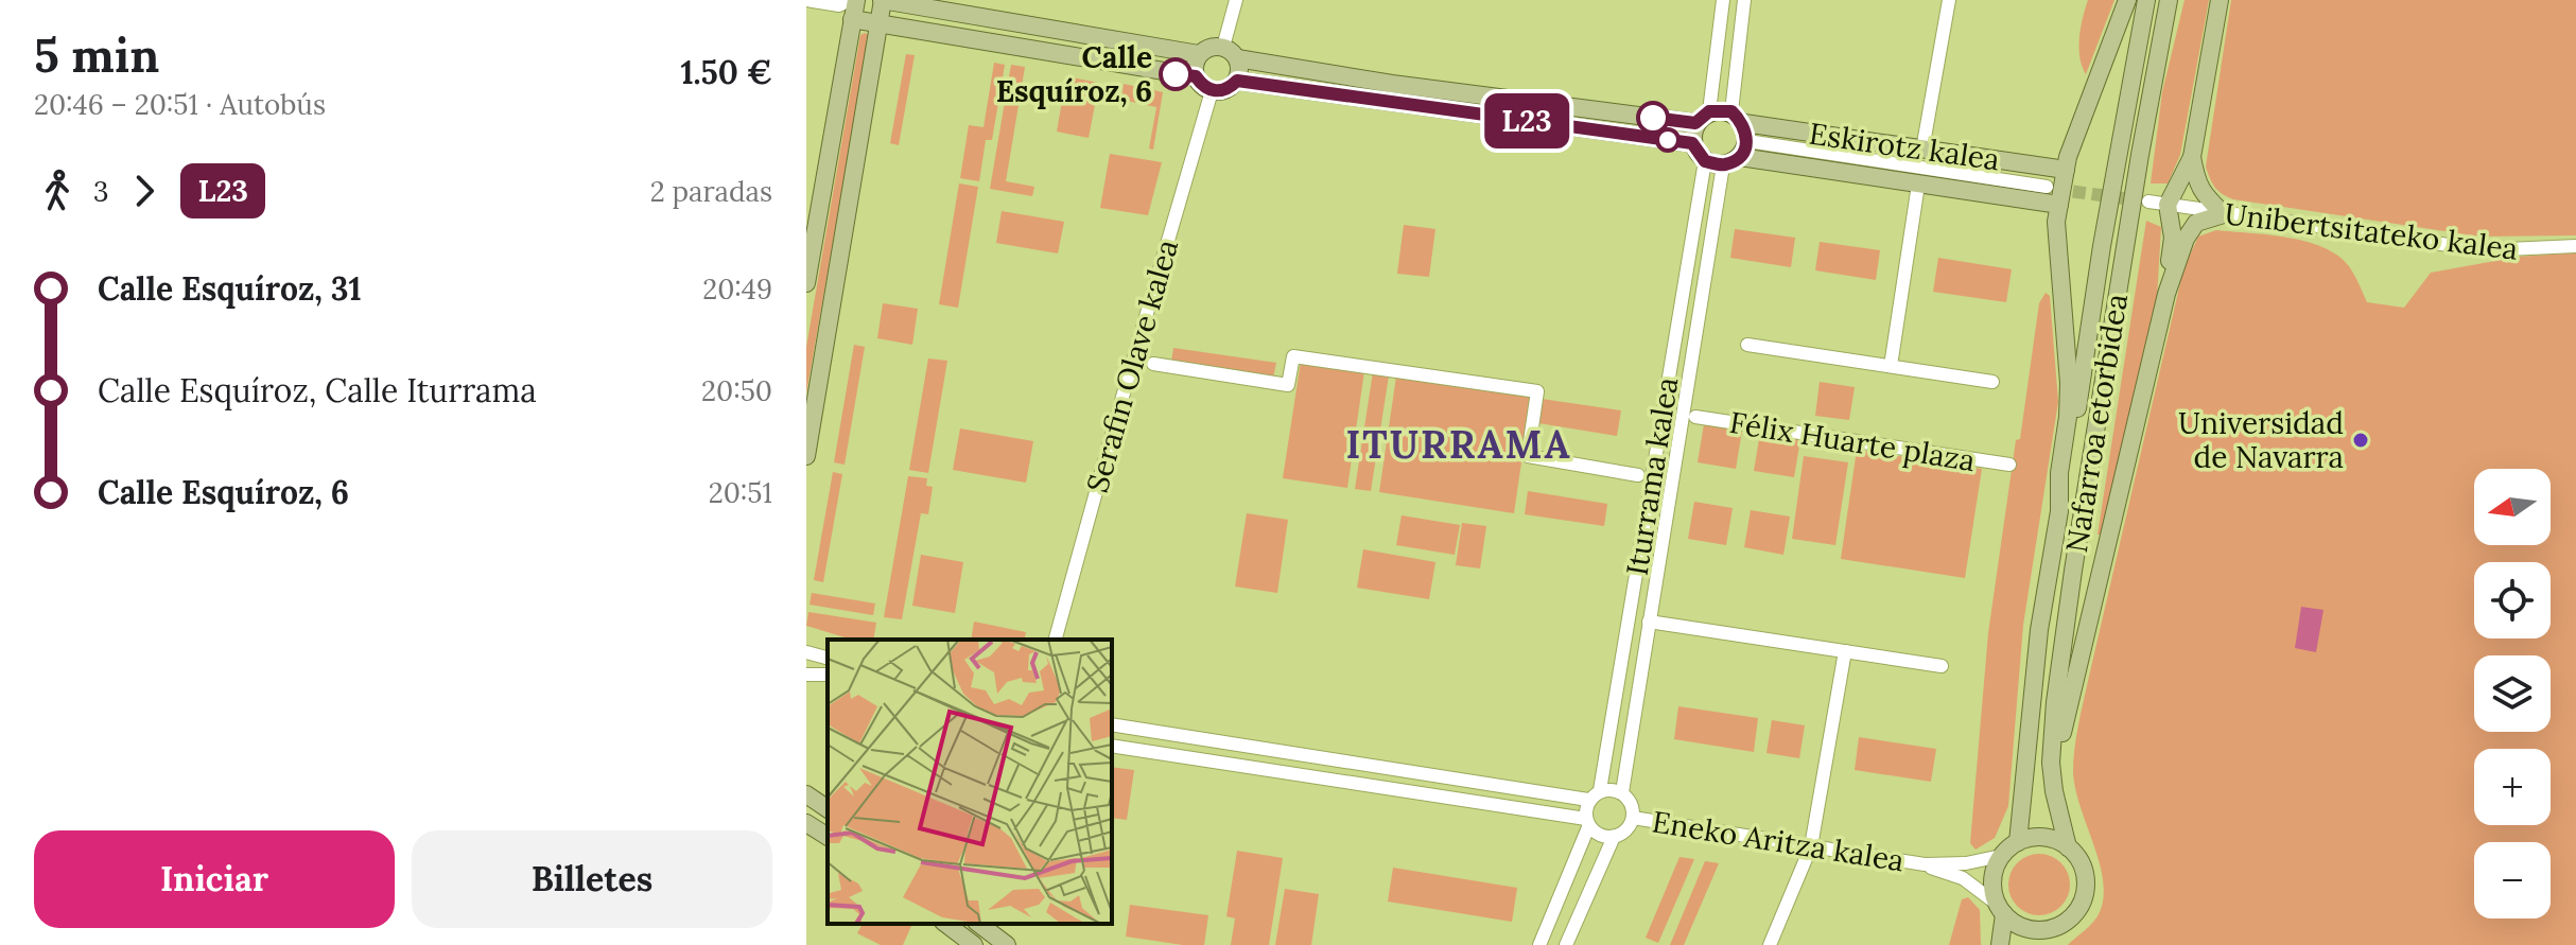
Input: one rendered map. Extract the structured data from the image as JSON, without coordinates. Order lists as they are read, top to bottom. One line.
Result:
{"streets":{"main road":["Eskirotz kalea","Nafarroa etorbidea"],"street":["Unibertsitateko kalea","Serafin Olave kalea","Félix Huarte plaza","Iturrama kalea","Eneko Aritza kalea"]},"crossings":[["Eskirotz kalea","Nafarroa etorbidea"],["Nafarroa etorbidea","Eneko Aritza kalea"],["Iturrama kalea","Eneko Aritza kalea"]],"districts":["ITURRAMA"],"places":["Calle Esquíroz, 6","Universidad de Navarra"],"lines":["bus line L23"],"north":"left","page":{"heading":["5 min","20:46 – 20:51 · Autobús","1.50 €"],"on_map":"L23","legs":["3","L23","2 paradas"],"list":[{"name":"Calle Esquíroz, 31","value":"20:49"},{"name":"Calle Esquíroz, Calle Iturrama","value":"20:50"},{"name":"Calle Esquíroz, 6","value":"20:51"}],"map_buttons":["+","−"],"buttons":["Iniciar","Billetes"]}}
